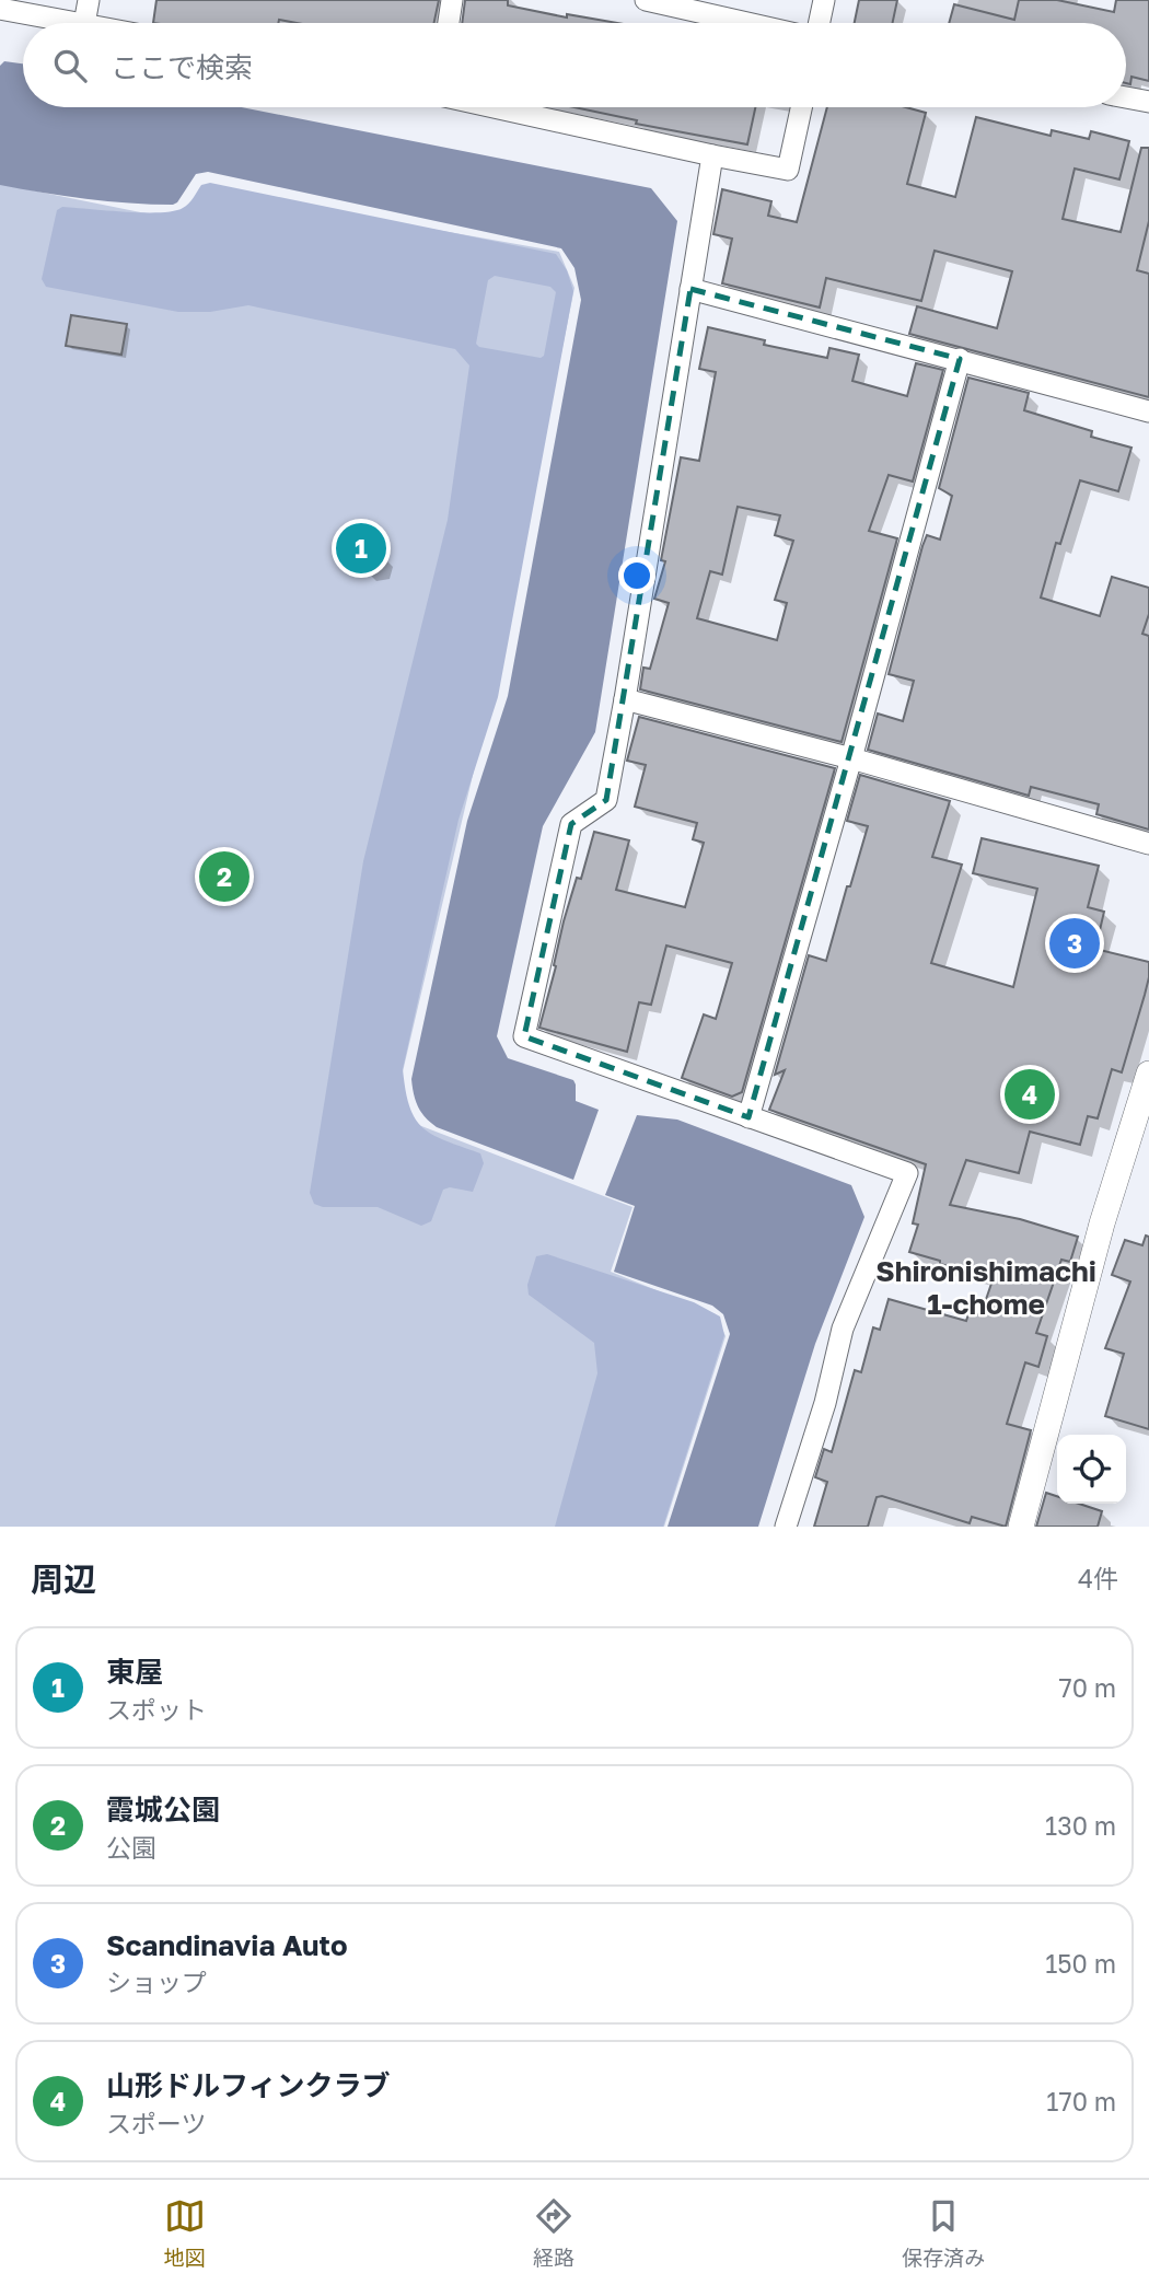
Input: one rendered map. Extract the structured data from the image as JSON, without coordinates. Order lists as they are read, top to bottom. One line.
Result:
{"districts":["Shironishimachi 1-chome"],"page":{"search":"ここで検索","pins":["1","2","3","4"],"heading":["周辺","4件"],"list":[{"mark":"1","name":"東屋","note":"スポット","value":"70 m"},{"mark":"2","name":"霞城公園","note":"公園","value":"130 m"},{"mark":"3","name":"Scandinavia Auto","note":"ショップ","value":"150 m"},{"mark":"4","name":"山形ドルフィンクラブ","note":"スポーツ","value":"170 m"}],"nav":["地図","経路","保存済み"]}}
